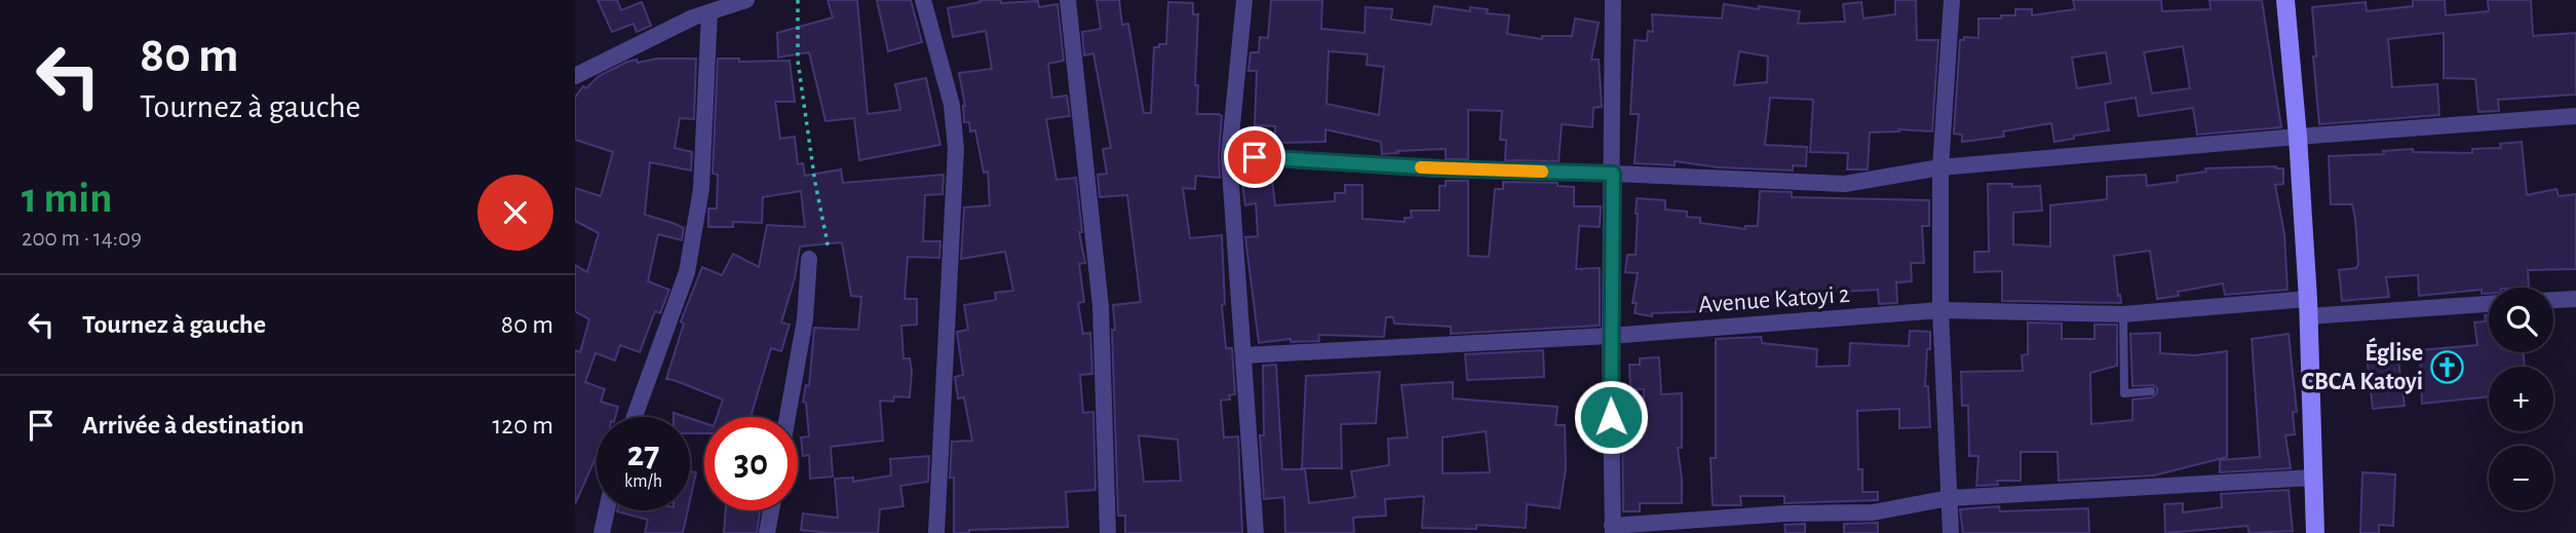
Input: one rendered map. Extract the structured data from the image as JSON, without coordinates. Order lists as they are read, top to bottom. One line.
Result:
{"streets":{"street":["Avenue Katoyi 2"]},"places":{"church":["Église CBCA Katoyi"]},"page":{"turn":["80 m","Tournez à gauche"],"heading":["1 min","200 m · 14:09"],"list":[{"name":"Tournez à gauche","value":"80 m"},{"name":"Arrivée à destination","value":"120 m"}],"map_buttons":["+","−"],"speed":"27 km/h","limit":"30"}}
